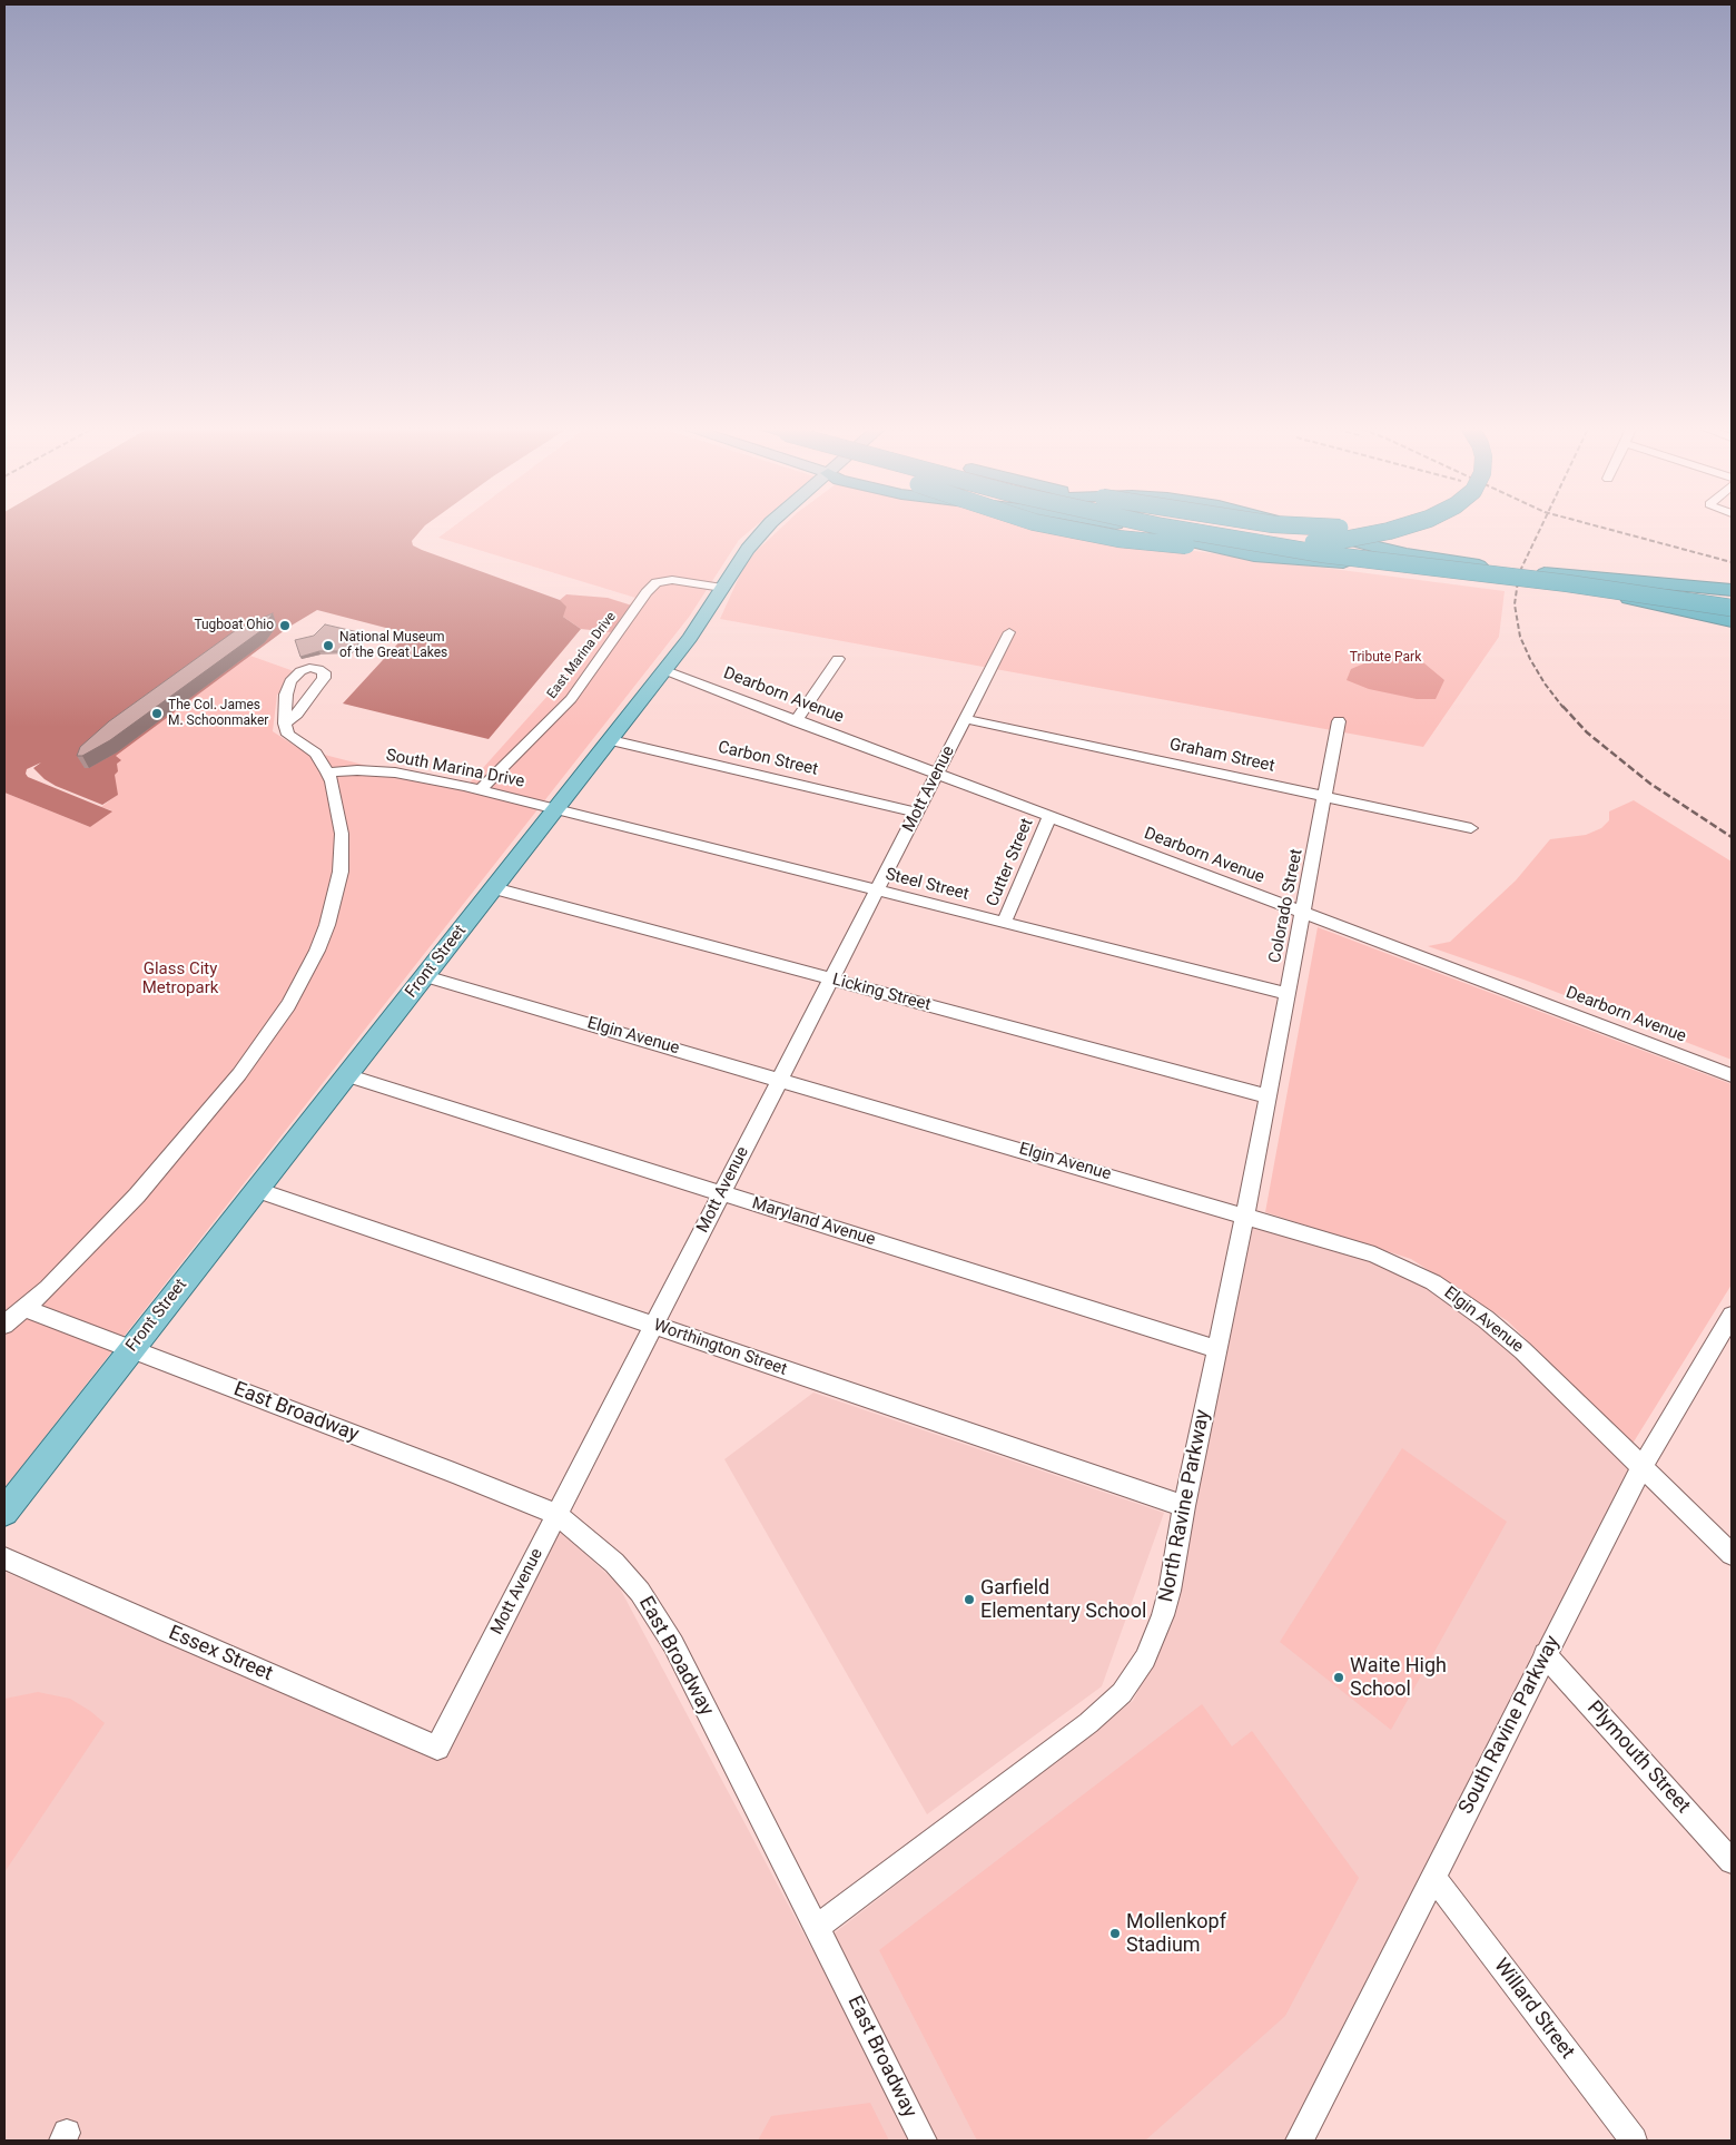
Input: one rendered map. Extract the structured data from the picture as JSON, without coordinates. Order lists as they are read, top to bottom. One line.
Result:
{"streets":{"main road":["Front Street"],"street":["East Marina Drive","Dearborn Avenue","Graham Street","Carbon Street","South Marina Drive","Mott Avenue","Cutter Street","Steel Street","Colorado Street","Licking Street","Elgin Avenue","Maryland Avenue","Worthington Street","East Broadway","North Ravine Parkway","Essex Street","South Ravine Parkway","Plymouth Street","Willard Street"]},"crossings":[["East Marina Drive","South Marina Drive"],["East Marina Drive","Front Street"],["Dearborn Avenue","Mott Avenue"],["Dearborn Avenue","Cutter Street"],["Dearborn Avenue","Colorado Street"],["Dearborn Avenue","Front Street"],["Graham Street","Mott Avenue"],["Graham Street","Colorado Street"],["Carbon Street","Mott Avenue"],["Carbon Street","Front Street"],["South Marina Drive","Steel Street"],["South Marina Drive","Front Street"],["Mott Avenue","Steel Street"],["Mott Avenue","Licking Street"],["Mott Avenue","Elgin Avenue"],["Mott Avenue","Maryland Avenue"],["Mott Avenue","Worthington Street"],["Mott Avenue","East Broadway"],["Mott Avenue","Essex Street"],["Cutter Street","Steel Street"],["Steel Street","Colorado Street"],["Steel Street","Front Street"],["Colorado Street","Licking Street"],["Colorado Street","North Ravine Parkway"],["Front Street","Licking Street"],["Front Street","Elgin Avenue"],["Front Street","Maryland Avenue"],["Front Street","Worthington Street"],["Front Street","East Broadway"],["Licking Street","North Ravine Parkway"],["Elgin Avenue","North Ravine Parkway"],["Elgin Avenue","South Ravine Parkway"],["Maryland Avenue","North Ravine Parkway"],["Worthington Street","North Ravine Parkway"],["East Broadway","North Ravine Parkway"],["South Ravine Parkway","Plymouth Street"],["South Ravine Parkway","Willard Street"]],"parks":["Tribute Park","Glass City Metropark"],"places":["Tugboat Ohio","National Museum of the Great Lakes","The Col. James M. Schoonmaker","Garfield Elementary School","Waite High School","Mollenkopf Stadium"]}
